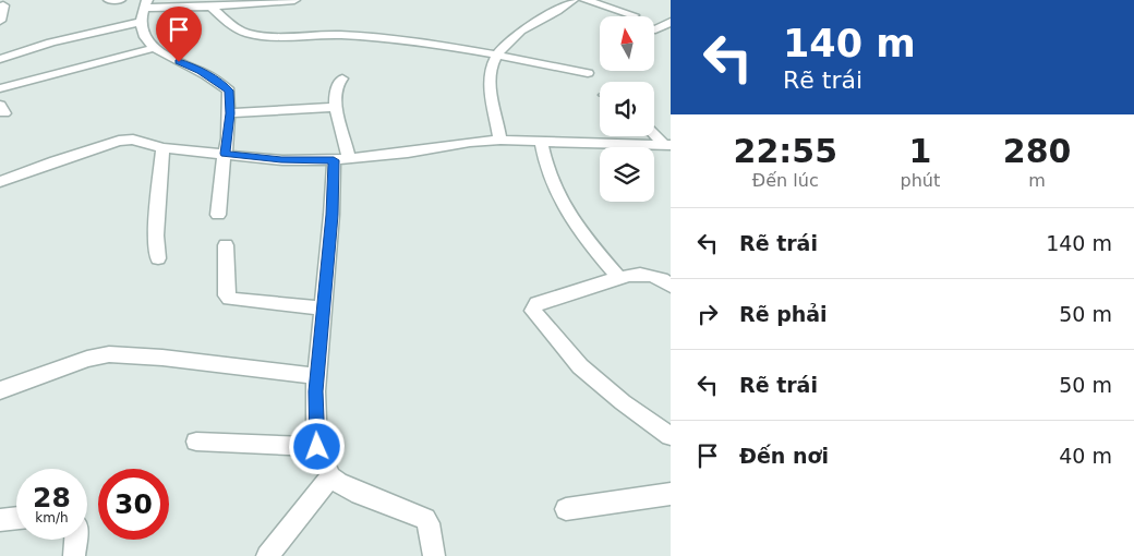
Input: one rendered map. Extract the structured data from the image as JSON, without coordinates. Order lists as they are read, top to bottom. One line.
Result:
{"north":"top","page":{"turn":["140 m","Rẽ trái"],"eta":["22:55","Đến lúc","1","phút","280","m"],"list":[{"name":"Rẽ trái","value":"140 m"},{"name":"Rẽ phải","value":"50 m"},{"name":"Rẽ trái","value":"50 m"},{"name":"Đến nơi","value":"40 m"}],"speed":"28 km/h","limit":"30"}}
